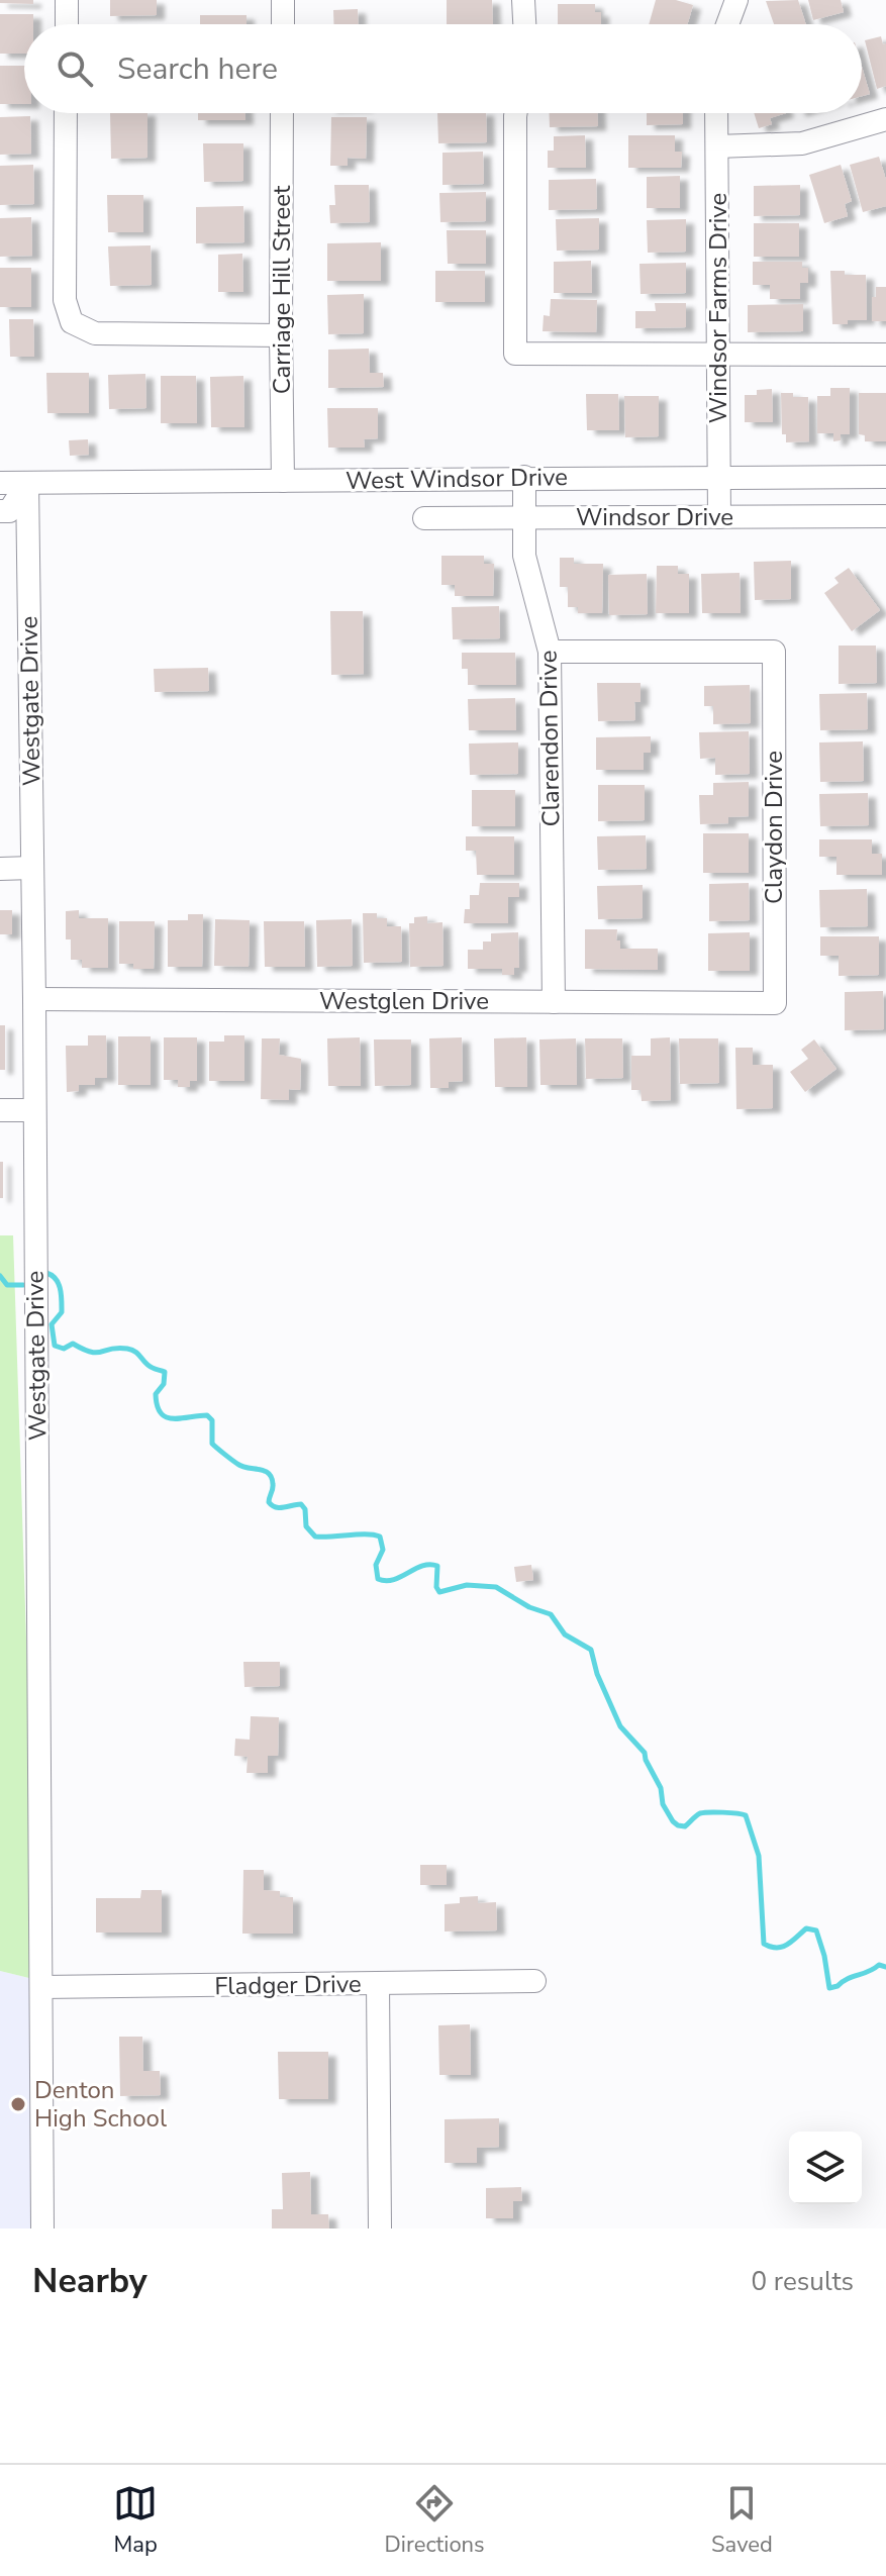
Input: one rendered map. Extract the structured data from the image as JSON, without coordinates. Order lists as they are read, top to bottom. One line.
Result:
{"streets":{"street":["Carriage Hill Street","Windsor Farms Drive","West Windsor Drive","Windsor Drive","Westgate Drive","Clarendon Drive","Claydon Drive","Westglen Drive","Fladger Drive"]},"crossings":[["Carriage Hill Street","West Windsor Drive"],["Windsor Farms Drive","West Windsor Drive"],["Windsor Farms Drive","Windsor Drive"],["West Windsor Drive","Westgate Drive"],["West Windsor Drive","Clarendon Drive"],["Windsor Drive","Clarendon Drive"],["Westgate Drive","Westglen Drive"],["Westgate Drive","Fladger Drive"],["Clarendon Drive","Claydon Drive"],["Clarendon Drive","Westglen Drive"],["Claydon Drive","Westglen Drive"]],"places":["Denton High School"],"page":{"search":"Search here","heading":["Nearby","0 results"],"nav":["Map","Directions","Saved"]}}
